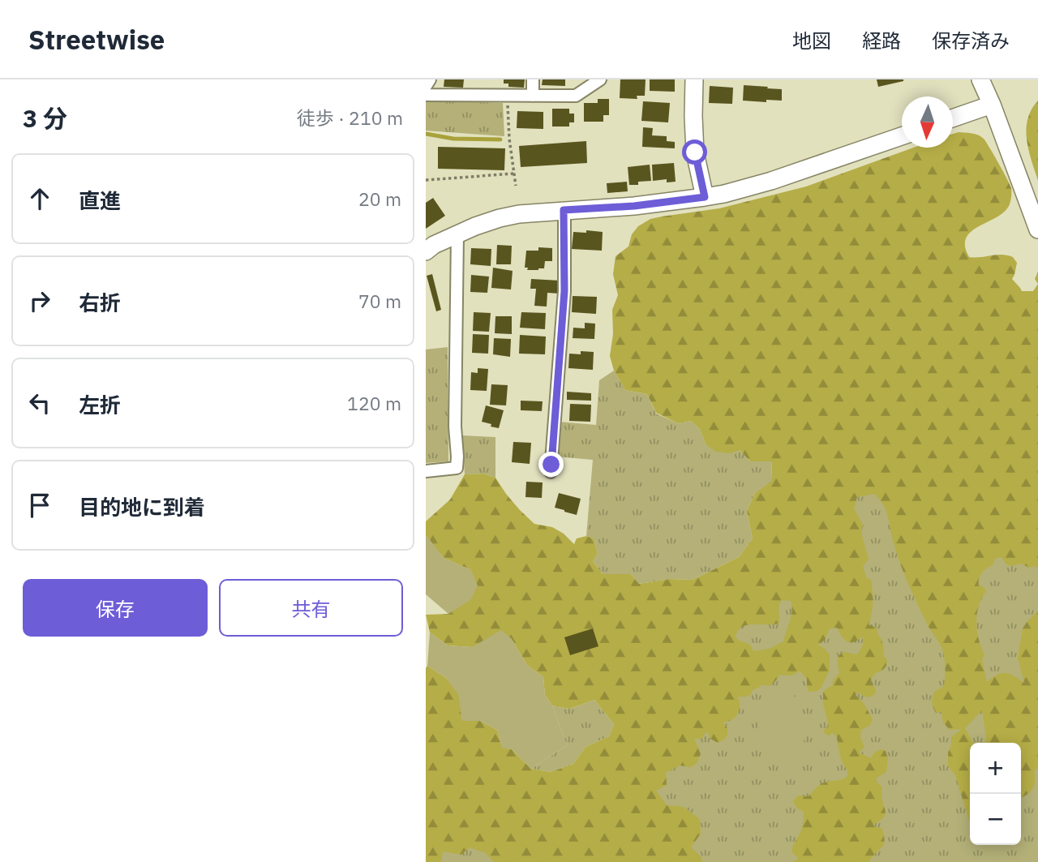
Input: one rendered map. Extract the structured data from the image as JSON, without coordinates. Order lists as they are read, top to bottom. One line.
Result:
{"north":"bottom","page":{"header":"Streetwise","nav":["地図","経路","保存済み"],"heading":["3 分","徒歩 · 210 m"],"list":[["直進","20 m"],["右折","70 m"],["左折","120 m"],"目的地に到着"],"buttons":["保存","共有"],"map_buttons":["+","−"]}}
